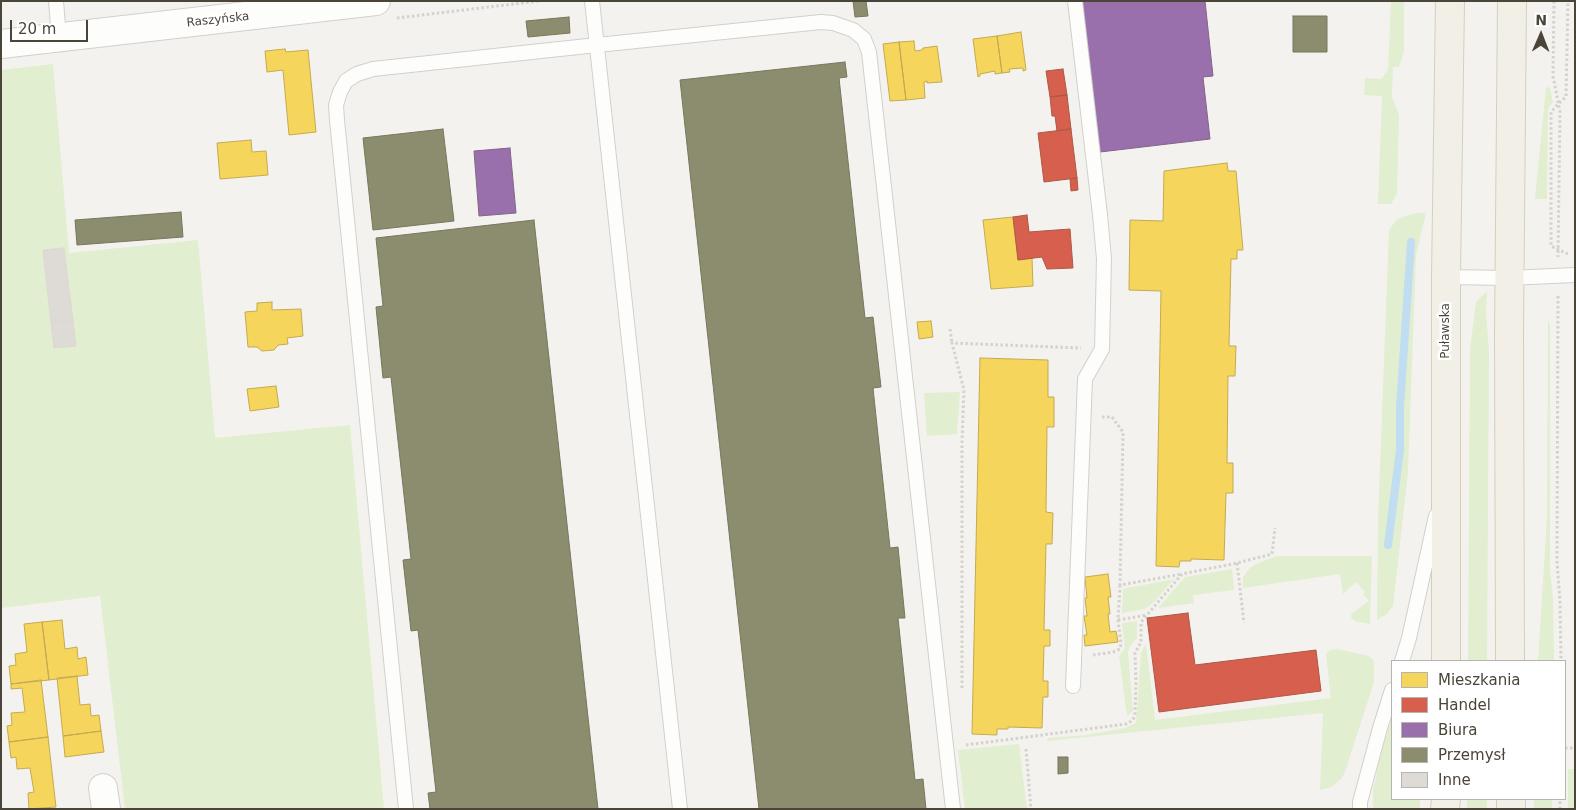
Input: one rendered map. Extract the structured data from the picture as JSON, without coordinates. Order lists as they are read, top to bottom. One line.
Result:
{"streets":{"main road":["Puławska"],"street":["Raszyńska"]},"legend":["Mieszkania","Handel","Biura","Przemysł","Inne"],"scale_bar":"20 m","north":"top"}
